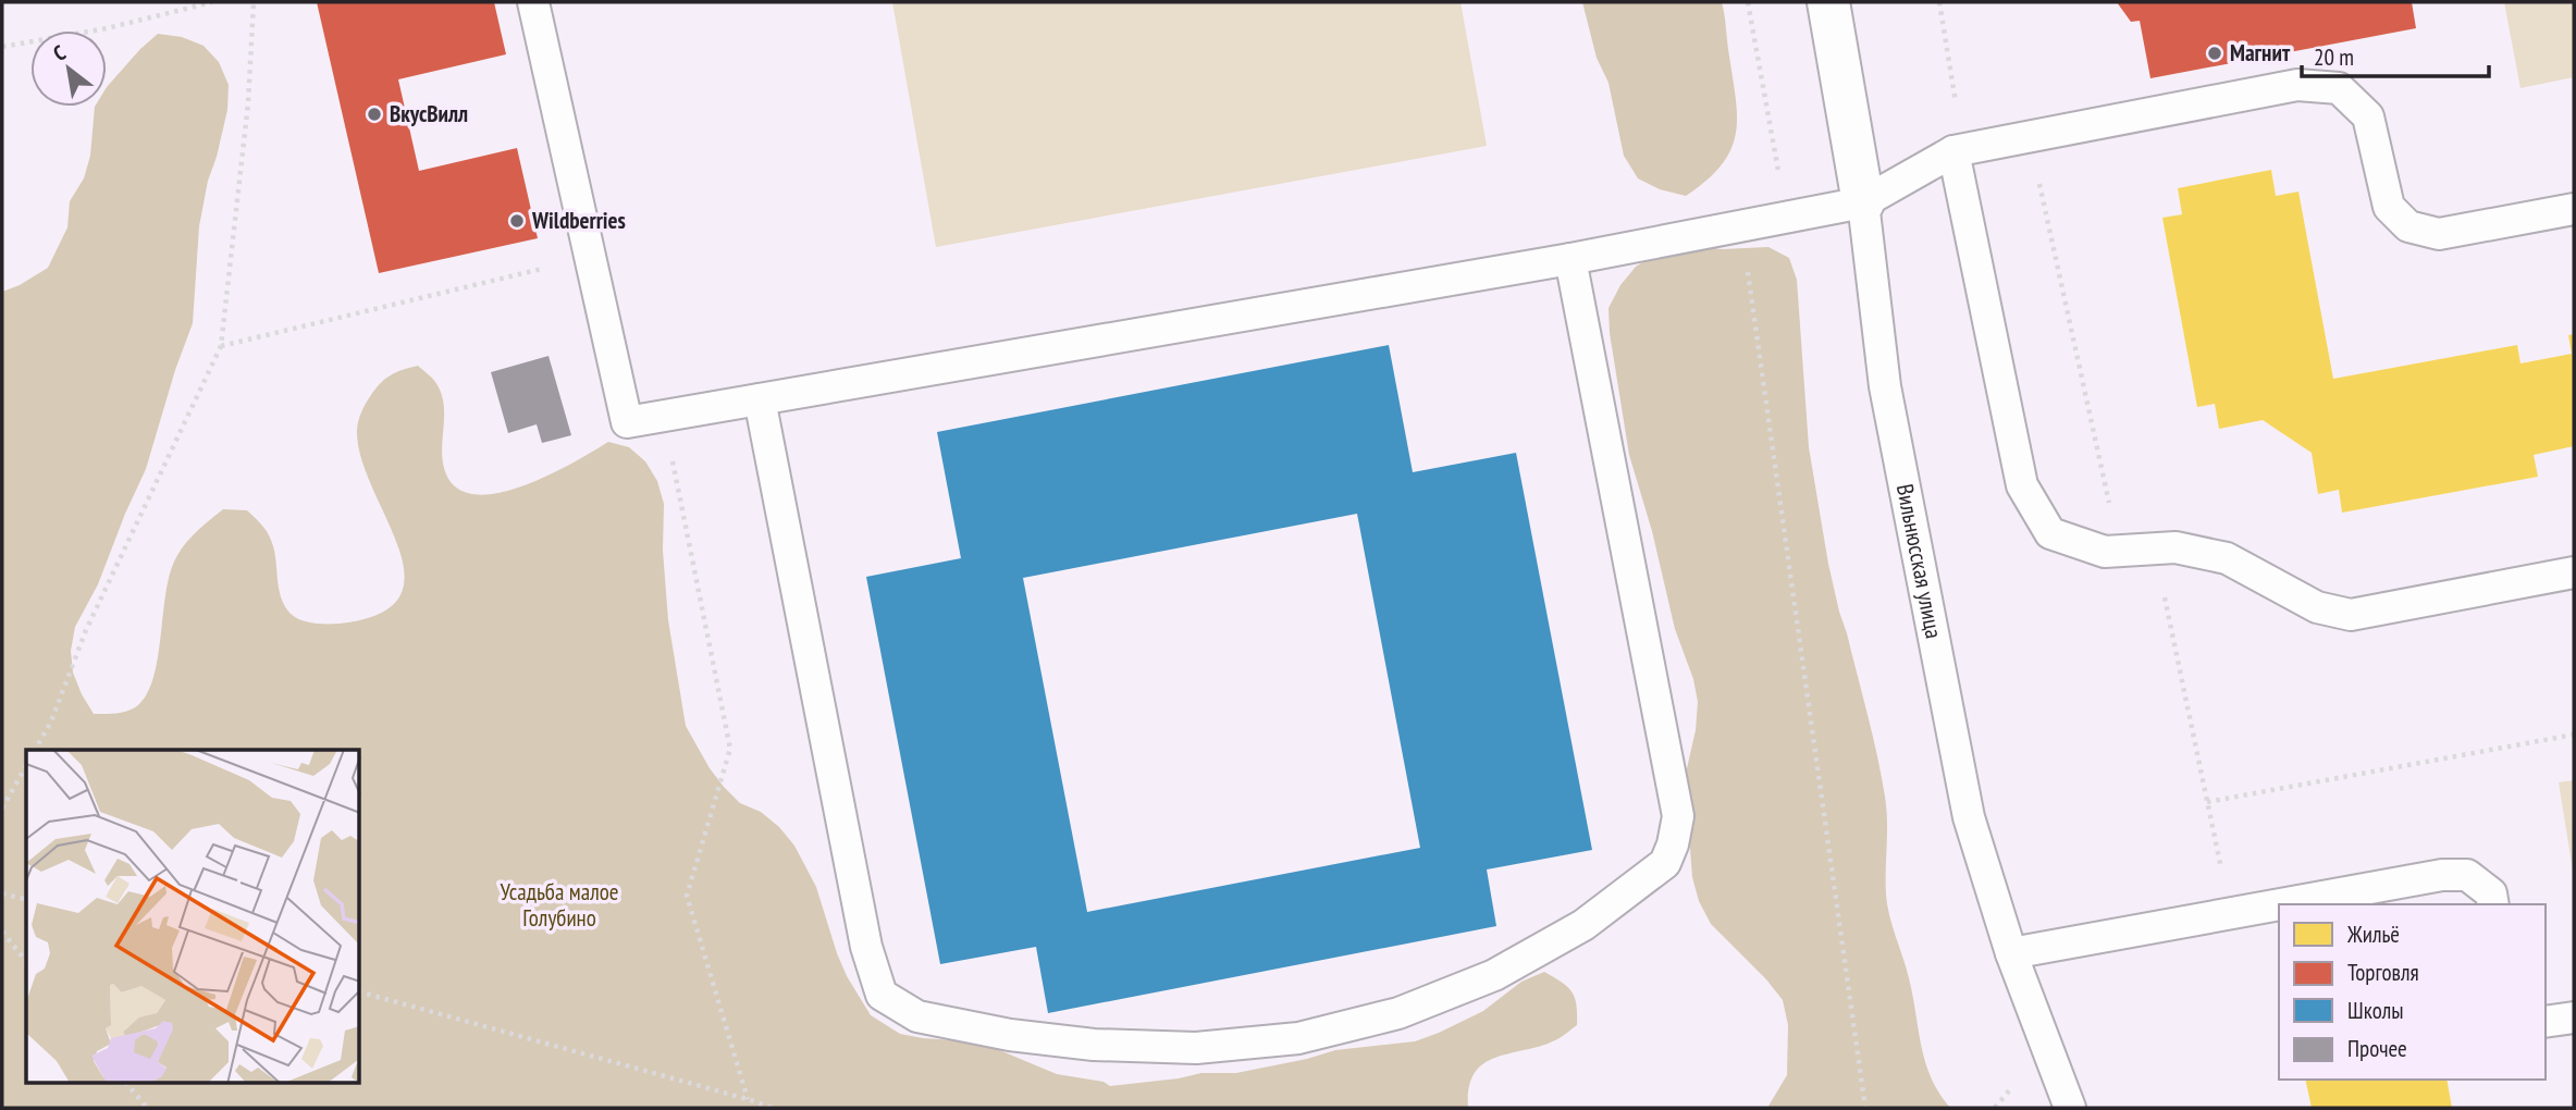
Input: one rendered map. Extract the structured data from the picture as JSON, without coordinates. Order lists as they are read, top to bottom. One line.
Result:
{"streets":{"street":["Вильнюсская улица"]},"parks":["Усадьба малое Голубино"],"places":["Магнит","ВкусВилл","Wildberries"],"legend":["Жильё","Торговля","Школы","Прочее"],"scale_bar":"20 m","north":"top left"}
